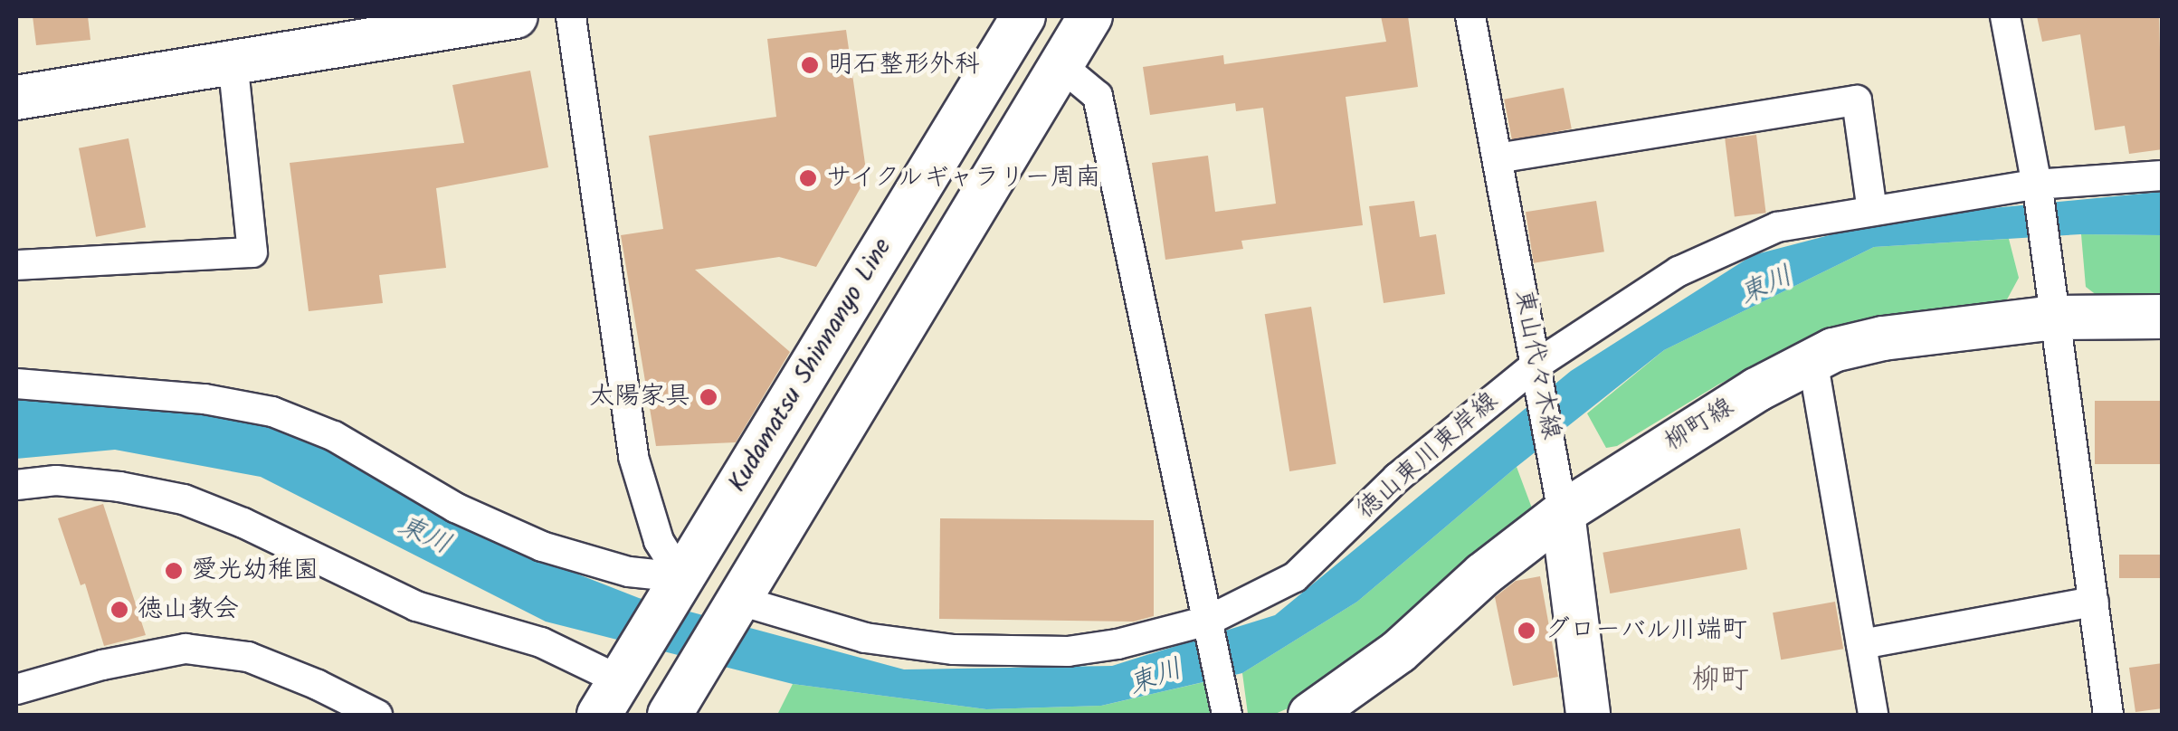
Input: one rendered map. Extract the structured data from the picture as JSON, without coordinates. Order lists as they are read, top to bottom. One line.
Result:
{"streets":{"street":["東山代々木線","Kudamatsu Shinnanyo Line","柳町線","徳山東川東岸線"]},"crossings":[["東山代々木線","柳町線"],["東山代々木線","徳山東川東岸線"]],"districts":["柳町"],"water":["東川"],"places":["明石整形外科","サイクルギャラリー周南","太陽家具","愛光幼稚園","徳山教会","グローバル川端町"]}
